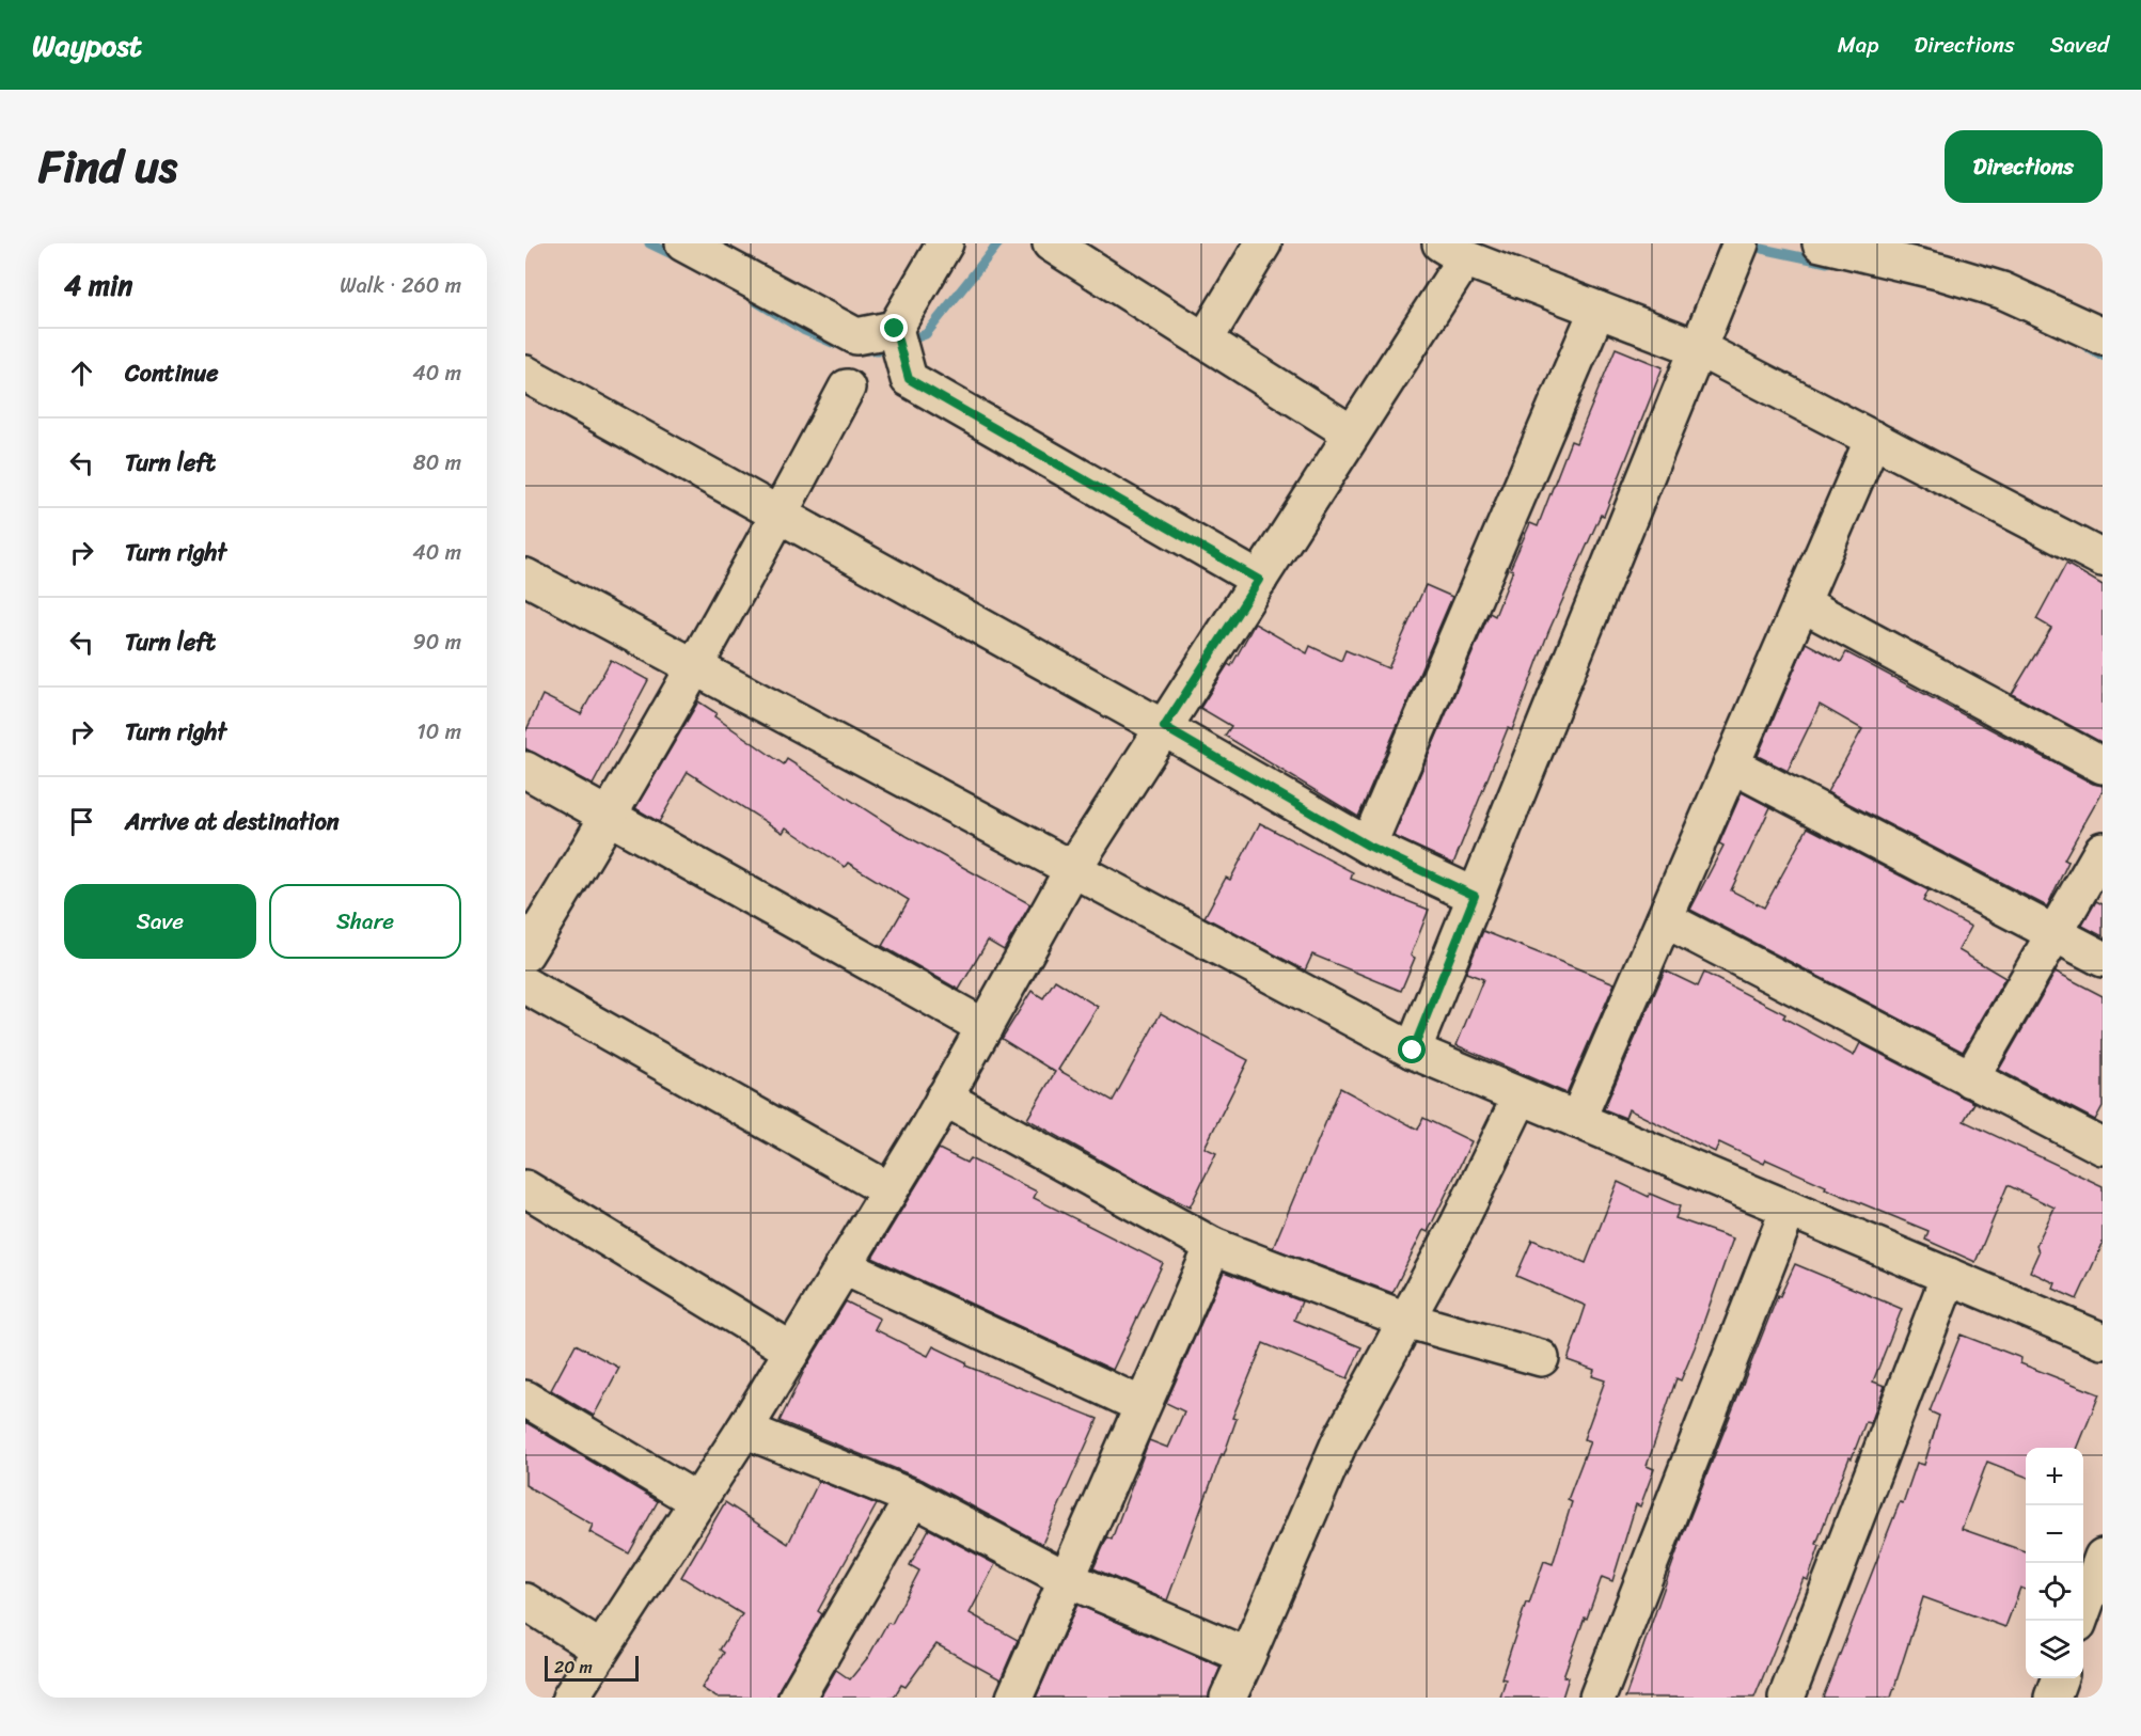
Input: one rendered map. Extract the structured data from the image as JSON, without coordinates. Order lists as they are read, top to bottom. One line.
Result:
{"scale_bar":"20 m","page":{"header":"Waypost","nav":["Map","Directions","Saved"],"title":"Find us","buttons":["Directions",["Save","Share"]],"heading":["4 min","Walk · 260 m"],"list":[["Continue","40 m"],["Turn left","80 m"],["Turn right","40 m"],["Turn left","90 m"],["Turn right","10 m"],"Arrive at destination"],"map_buttons":["+","−"],"scale":"20 m"}}
